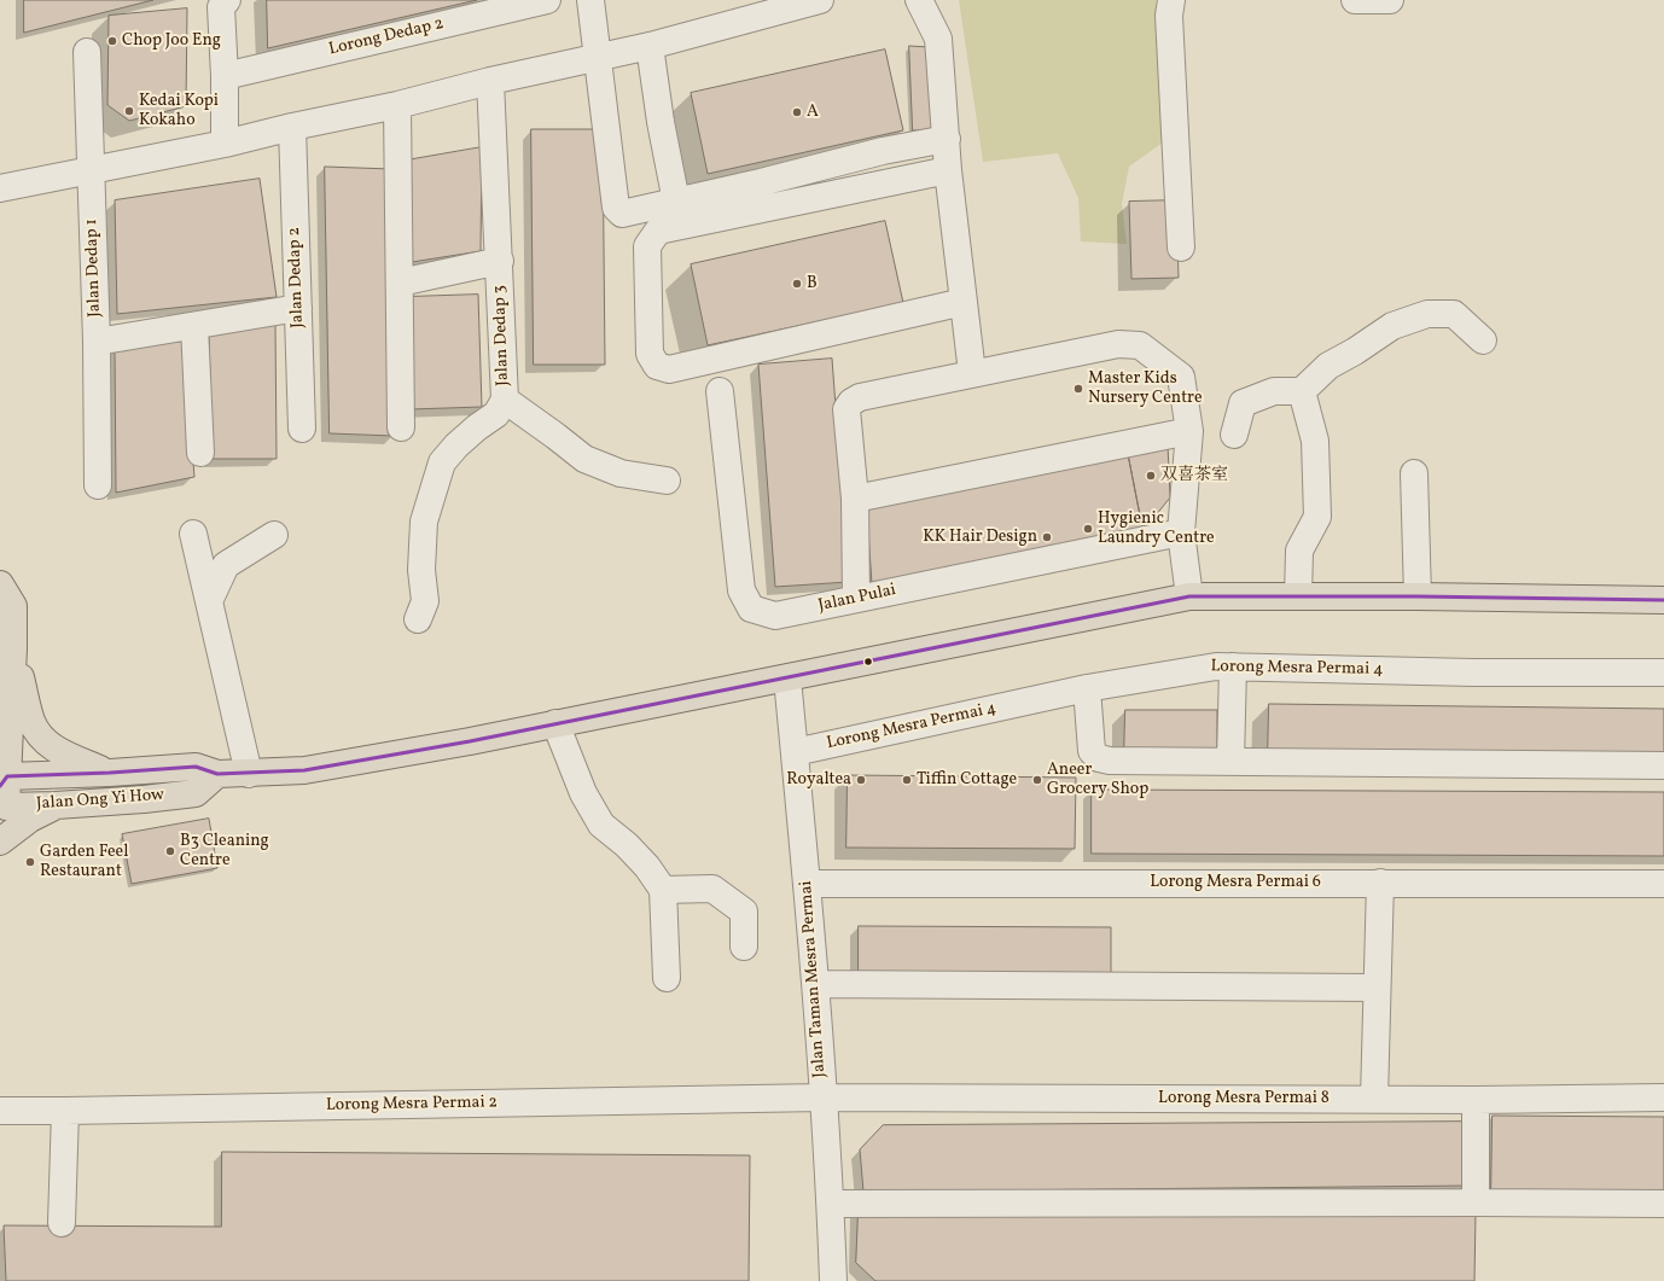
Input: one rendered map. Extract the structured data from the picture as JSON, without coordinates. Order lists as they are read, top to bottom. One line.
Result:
{"streets":{"main road":["Jalan Ong Yi How"],"street":["Lorong Dedap 2","Jalan Dedap 1","Jalan Dedap 2","Jalan Dedap 3","Jalan Pulai","Lorong Mesra Permai 4","Lorong Mesra Permai 6","Jalan Taman Mesra Permai","Lorong Mesra Permai 8","Lorong Mesra Permai 2"]},"crossings":[["Lorong Mesra Permai 4","Jalan Taman Mesra Permai"],["Jalan Ong Yi How","Jalan Taman Mesra Permai"],["Lorong Mesra Permai 6","Jalan Taman Mesra Permai"],["Jalan Taman Mesra Permai","Lorong Mesra Permai 8"],["Jalan Taman Mesra Permai","Lorong Mesra Permai 2"],["Lorong Mesra Permai 8","Lorong Mesra Permai 2"]],"places":["Chop Joo Eng","Kedai Kopi Kokaho","A","B","Master Kids Nursery Centre","双喜茶室","Hygienic Laundry Centre","KK Hair Design","Royaltea","Tiffin Cottage","Aneer Grocery Shop","B3 Cleaning Centre","Garden Feel Restaurant"]}
